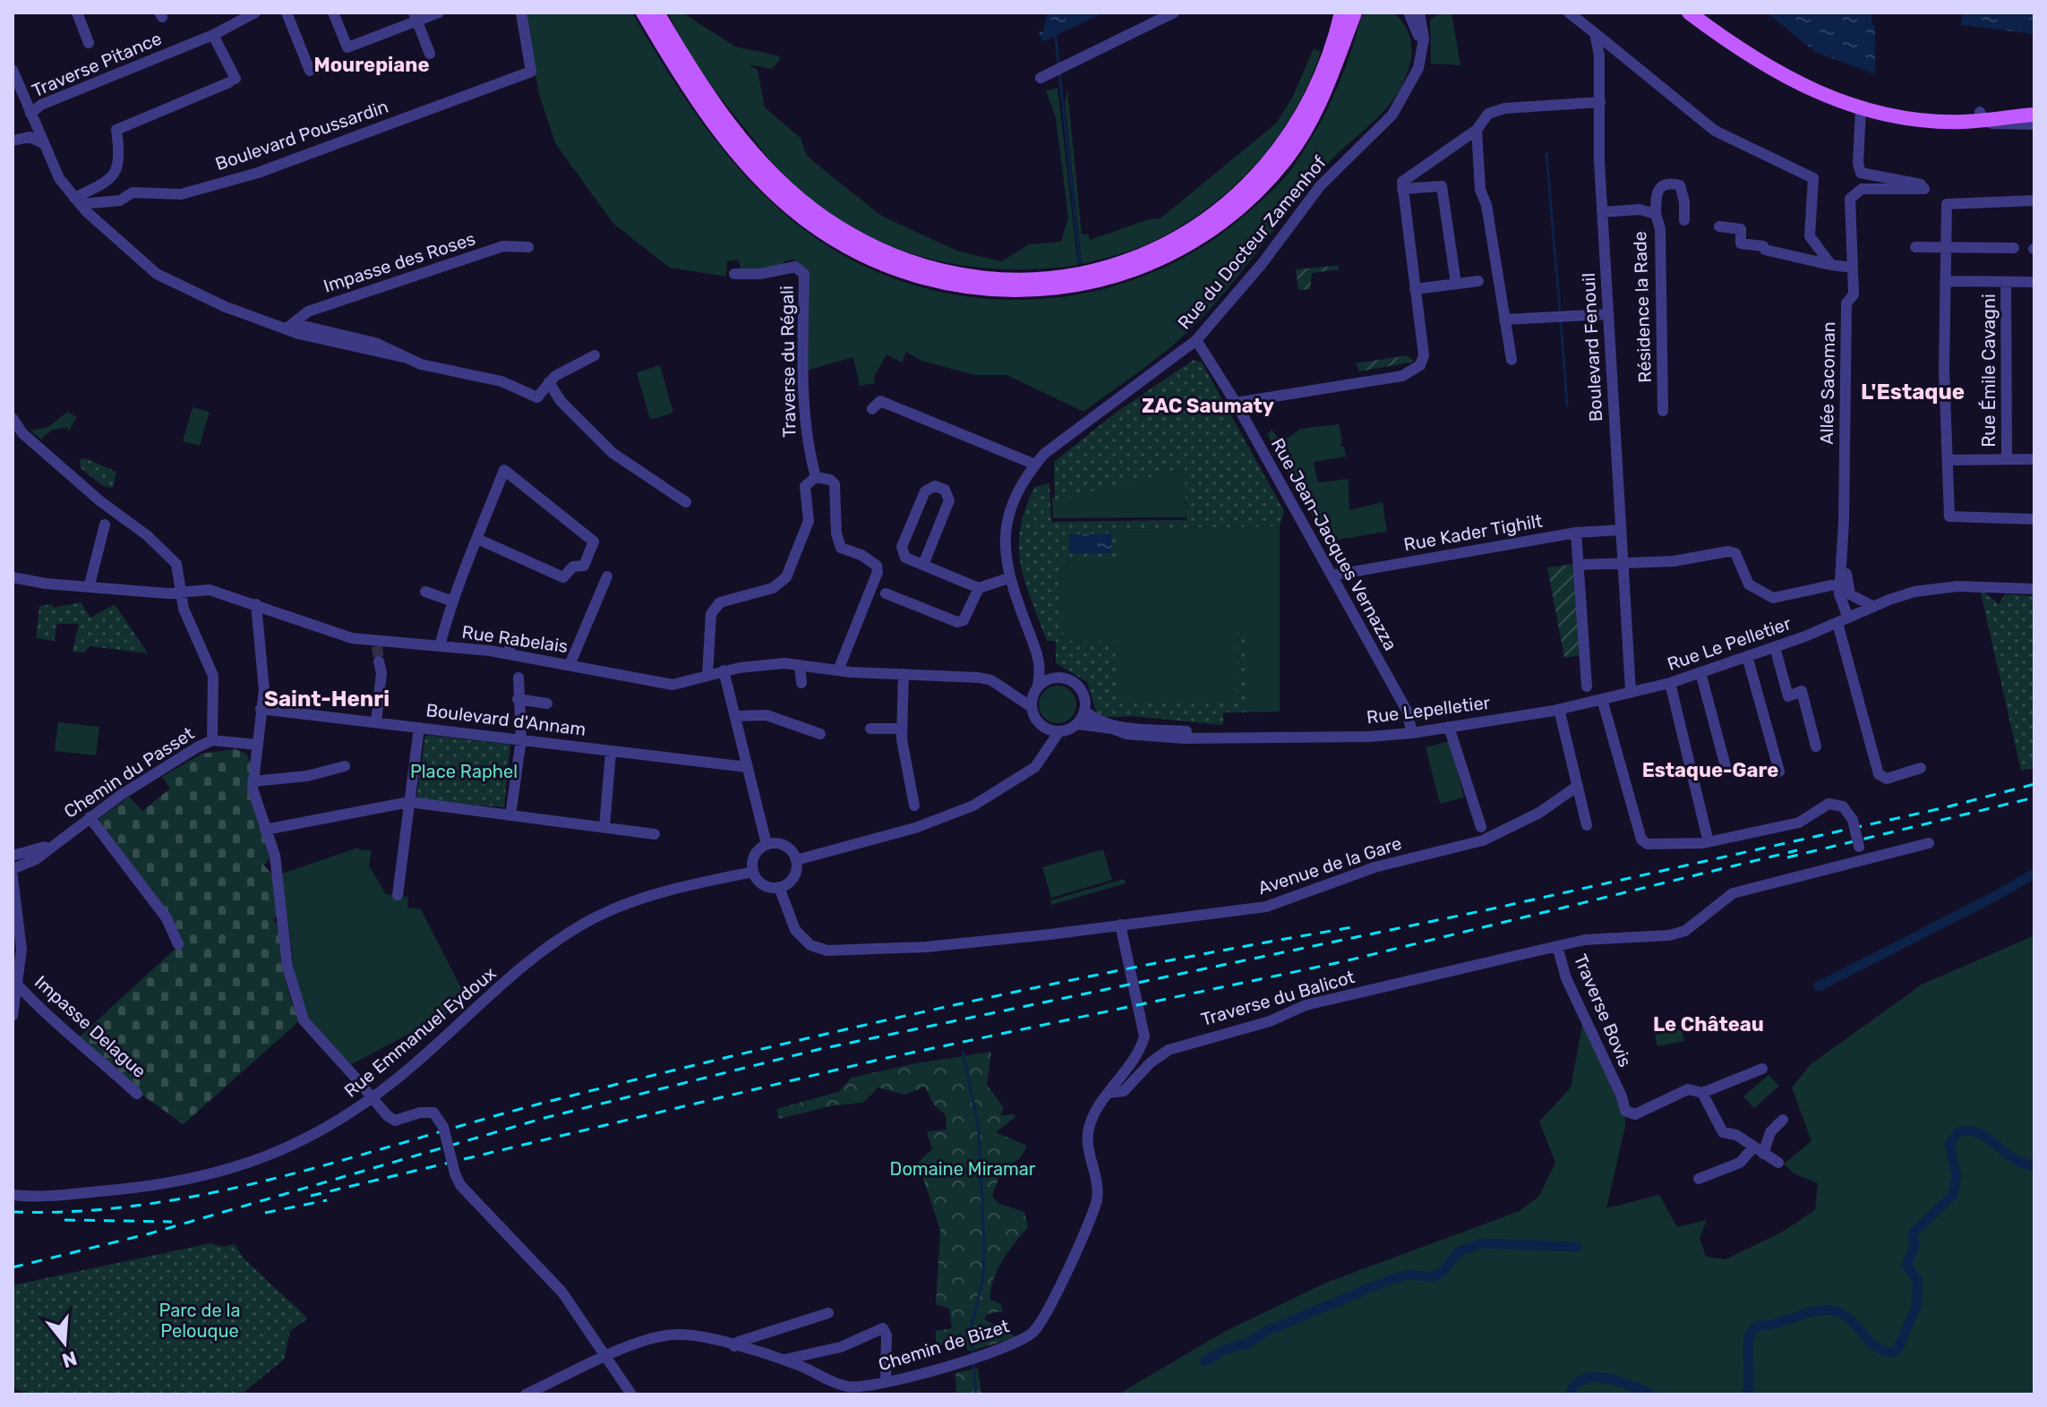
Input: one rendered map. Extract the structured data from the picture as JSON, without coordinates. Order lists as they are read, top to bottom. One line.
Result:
{"streets":{"street":["Traverse Pitance","Boulevard Poussardin","Rue du Docteur Zamenhof","Impasse des Roses","Résidence la Rade","Boulevard Fenouil","Traverse du Régali","Rue Émile Cavagni","Allée Sacoman","Rue Kader Tighilt","Rue Jean-Jacques Vernazza","Rue Rabelais","Rue Le Pelletier","Rue Lepelletier","Boulevard d'Annam","Chemin du Passet","Avenue de la Gare","Traverse du Balicot","Traverse Bovis","Impasse Delague","Rue Emmanuel Eydoux","Chemin de Bizet"]},"crossings":[["Rue du Docteur Zamenhof","Rue Jean-Jacques Vernazza"],["Rue du Docteur Zamenhof","Rue Rabelais"],["Rue du Docteur Zamenhof","Rue Lepelletier"],["Résidence la Rade","Boulevard Fenouil"],["Boulevard Fenouil","Rue Kader Tighilt"],["Boulevard Fenouil","Rue Le Pelletier"],["Boulevard Fenouil","Rue Lepelletier"],["Allée Sacoman","Rue Le Pelletier"],["Rue Kader Tighilt","Rue Jean-Jacques Vernazza"],["Rue Jean-Jacques Vernazza","Rue Lepelletier"],["Rue Rabelais","Rue Lepelletier"],["Rue Le Pelletier","Rue Lepelletier"],["Avenue de la Gare","Rue Emmanuel Eydoux"],["Avenue de la Gare","Chemin de Bizet"],["Traverse du Balicot","Traverse Bovis"],["Traverse du Balicot","Chemin de Bizet"]],"districts":["Mourepiane","L'Estaque","ZAC Saumaty","Saint-Henri","Estaque-Gare","Le Château"],"parks":["Place Raphel","Domaine Miramar","Parc de la Pelouque"],"north":"bottom"}
